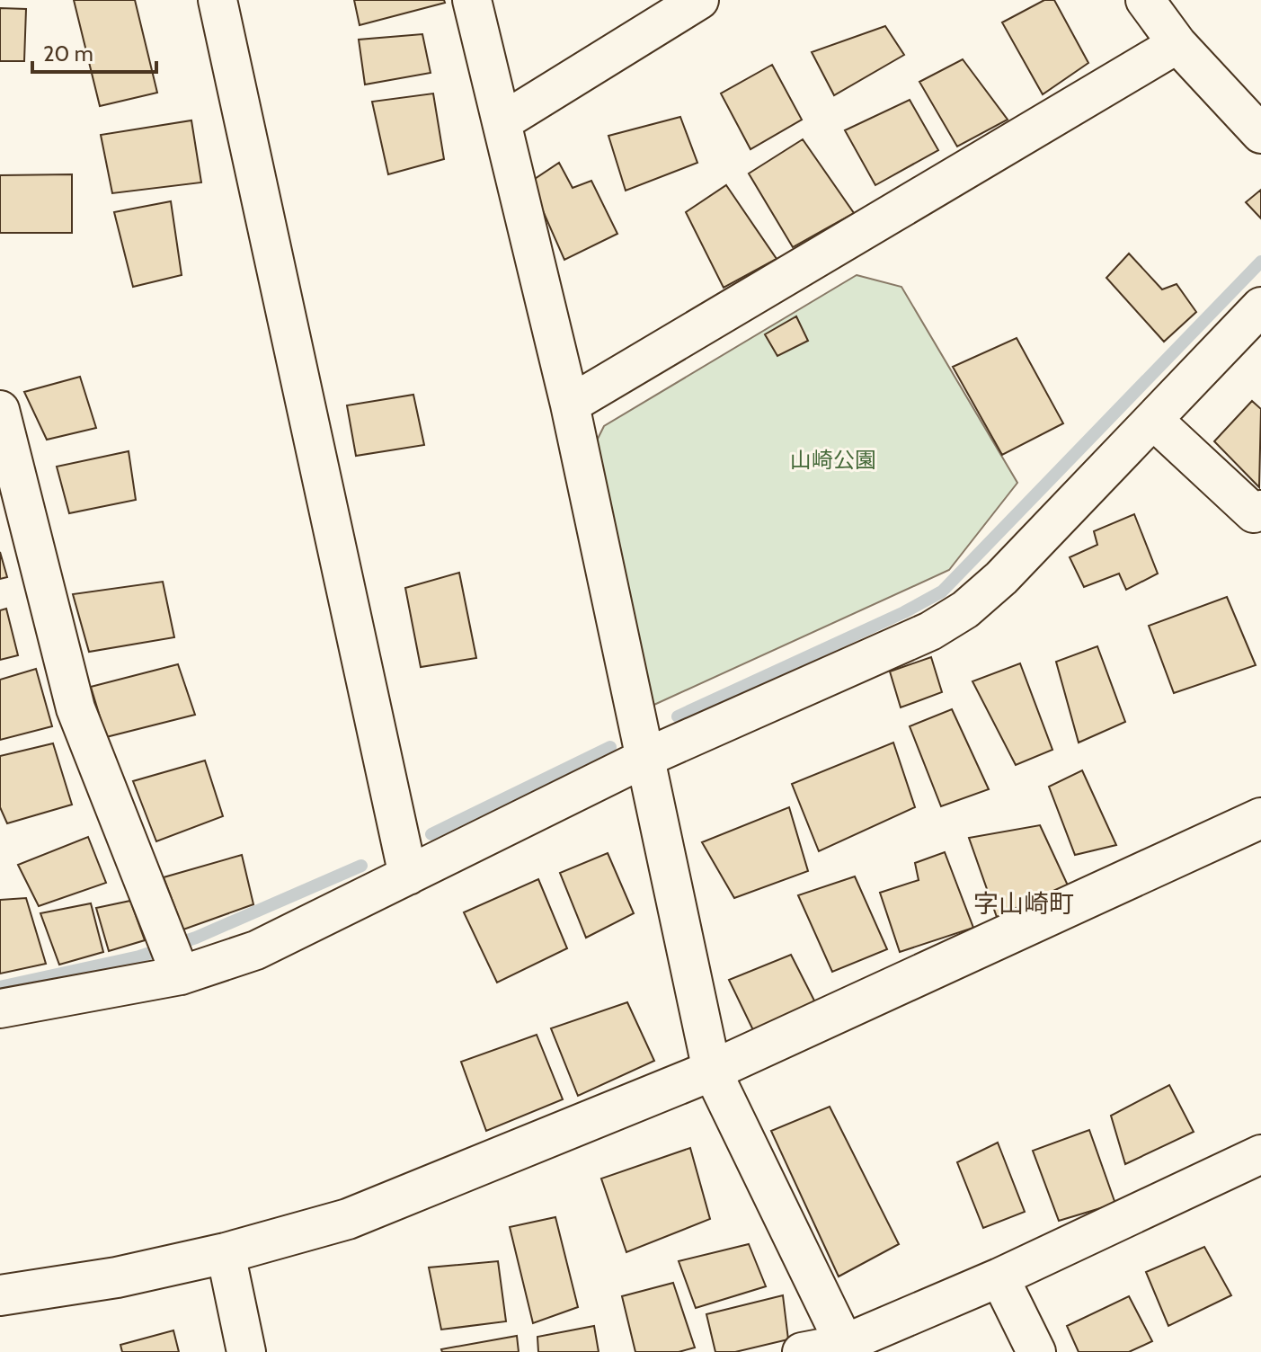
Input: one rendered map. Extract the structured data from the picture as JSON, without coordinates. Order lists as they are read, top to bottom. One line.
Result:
{"districts":["字山崎町"],"parks":["山崎公園"],"scale_bar":"20 m"}
